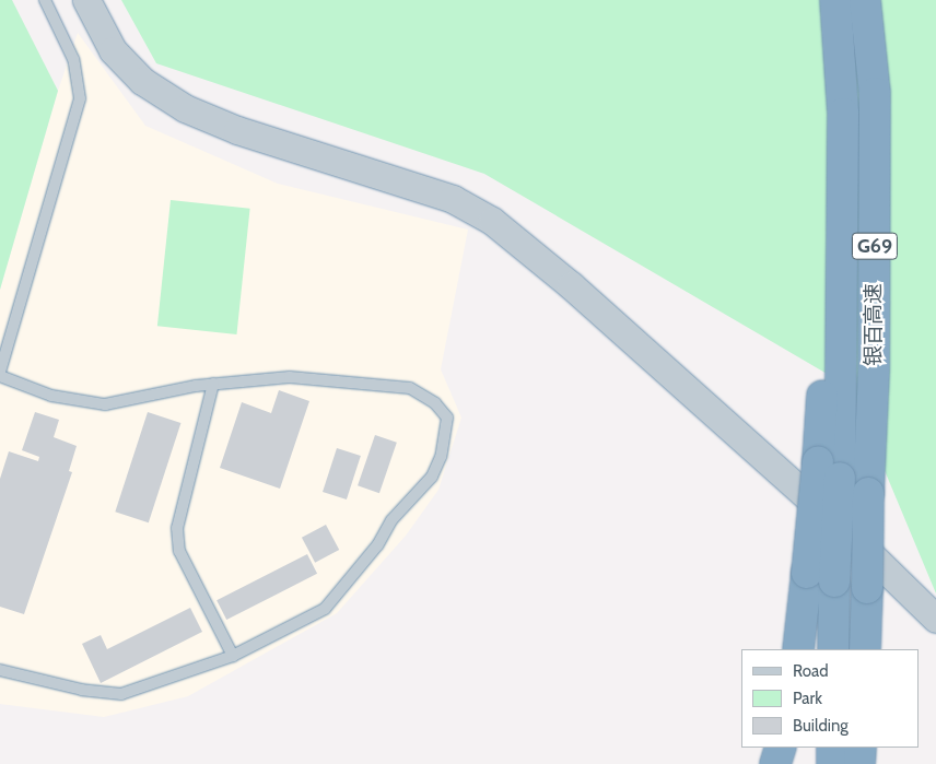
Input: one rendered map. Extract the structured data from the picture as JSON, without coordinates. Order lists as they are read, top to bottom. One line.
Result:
{"streets":{"highway":["G69","银百高速"]},"legend":["Road","Park","Building"]}
